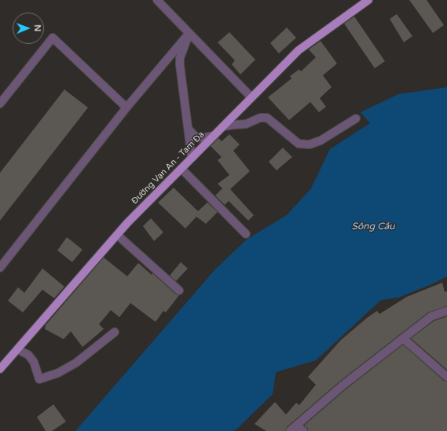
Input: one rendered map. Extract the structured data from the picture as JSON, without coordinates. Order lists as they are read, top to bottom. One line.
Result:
{"streets":{"main road":["Đường Vạn An - Tam Đa"]},"water":["Sông Cầu"],"north":"right"}
